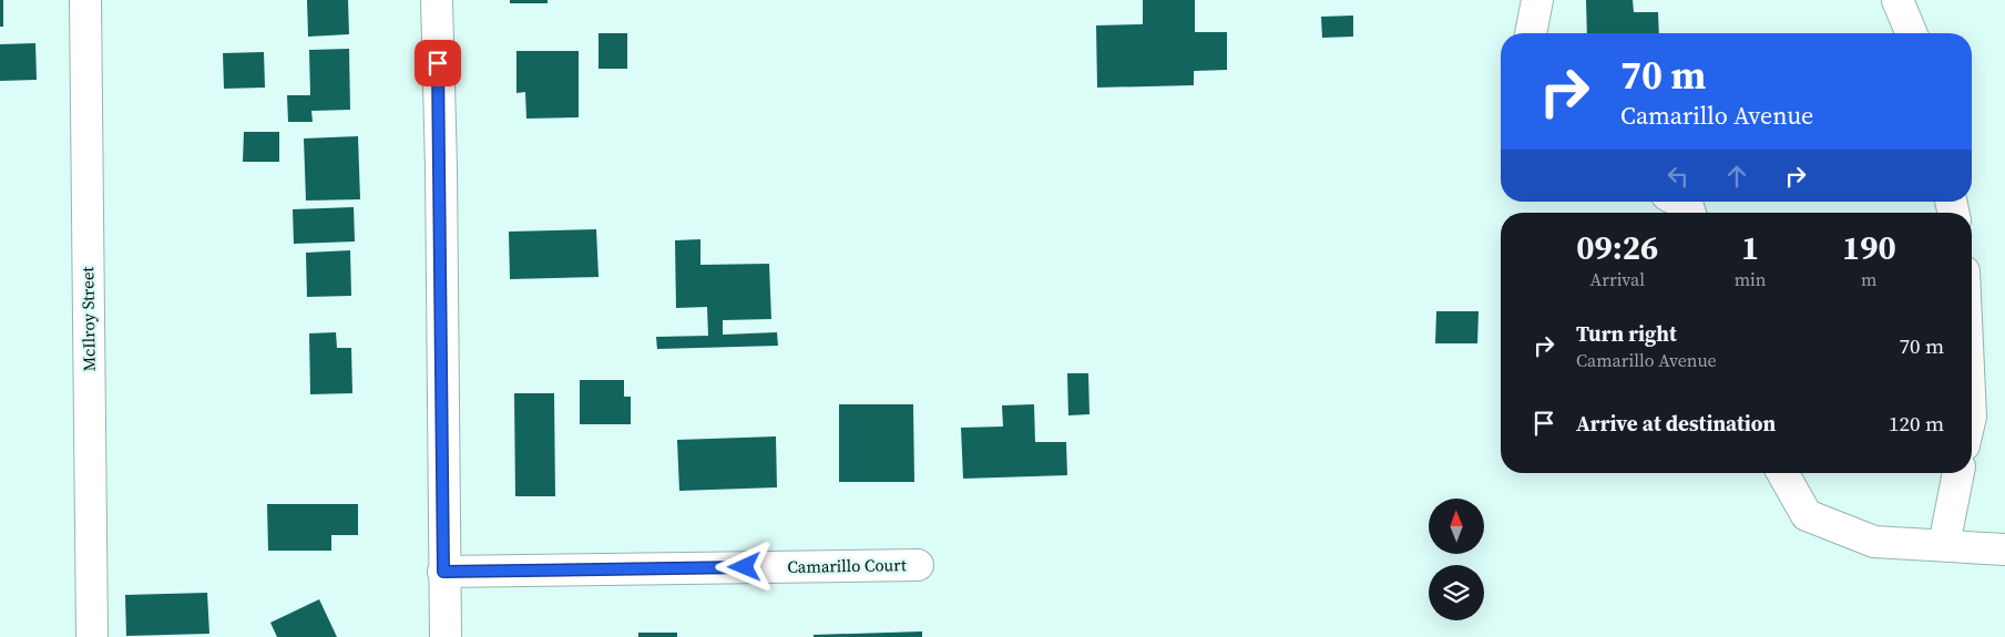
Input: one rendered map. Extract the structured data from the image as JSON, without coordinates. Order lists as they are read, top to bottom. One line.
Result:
{"streets":{"street":["McIlroy Street","Camarillo Court"]},"north":"top","page":{"turn":["70 m","Camarillo Avenue"],"eta":["09:26","Arrival","1","min","190","m"],"list":[{"name":"Turn right","note":"Camarillo Avenue","value":"70 m"},{"name":"Arrive at destination","value":"120 m"}]}}
